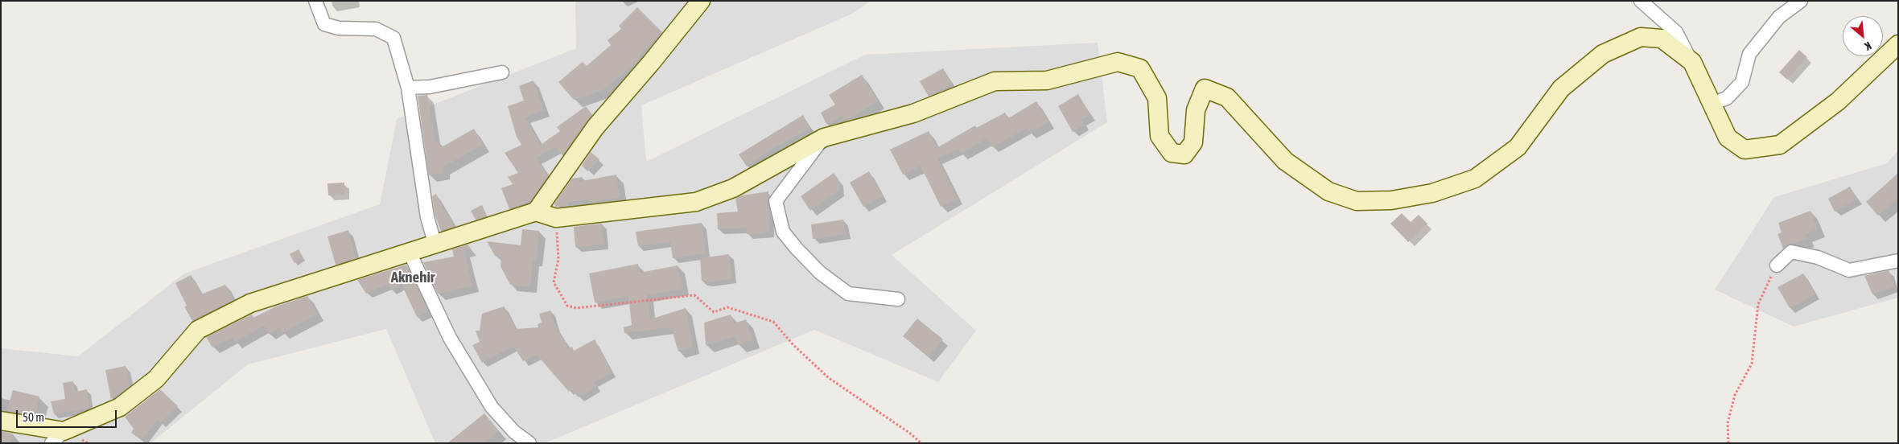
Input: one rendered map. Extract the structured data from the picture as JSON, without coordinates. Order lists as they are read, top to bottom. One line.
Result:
{"districts":["Aknehir"],"scale_bar":"50 m","north":"bottom right"}
